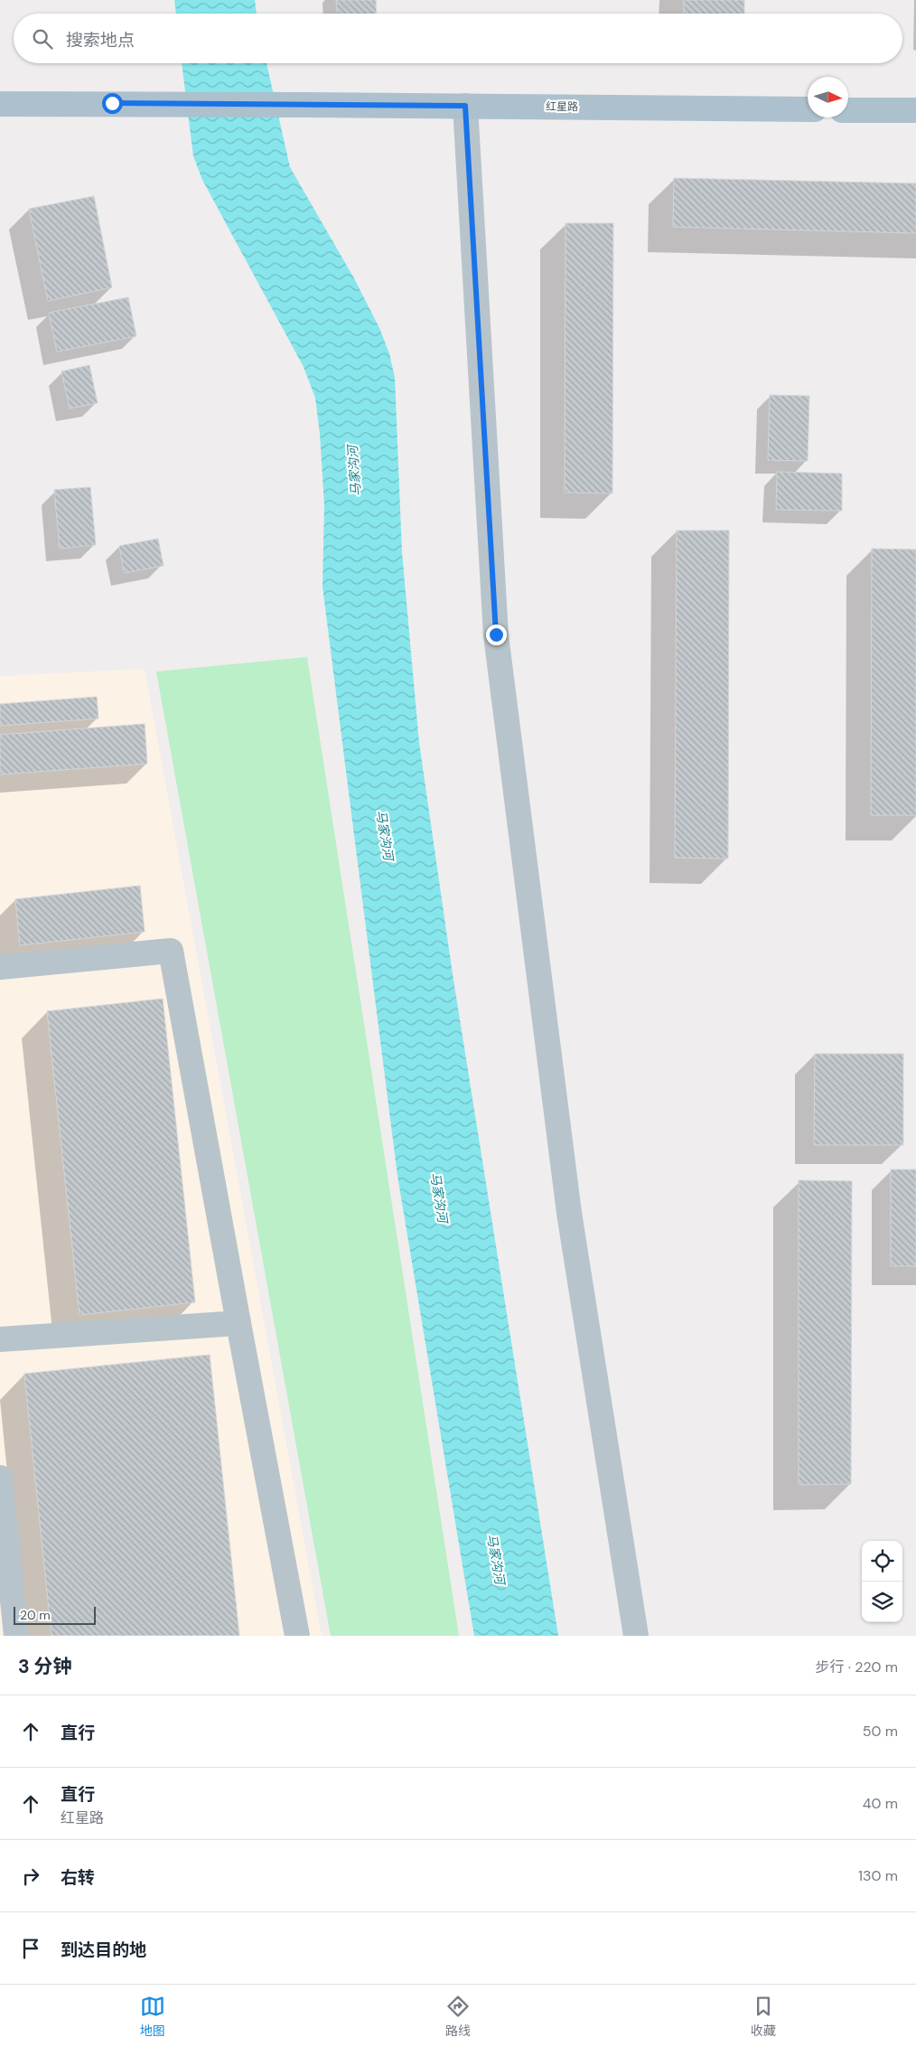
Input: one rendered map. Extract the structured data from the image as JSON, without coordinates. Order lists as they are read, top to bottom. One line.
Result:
{"streets":{"main road":["红星路"]},"water":["马家沟河"],"scale_bar":"20 m","north":"right","page":{"search":"搜索地点","scale":"20 m","heading":["3 分钟","步行 · 220 m"],"list":[["直行","50 m"],["直行","红星路","40 m"],["右转","130 m"],"到达目的地"],"nav":["地图","路线","收藏"]}}
